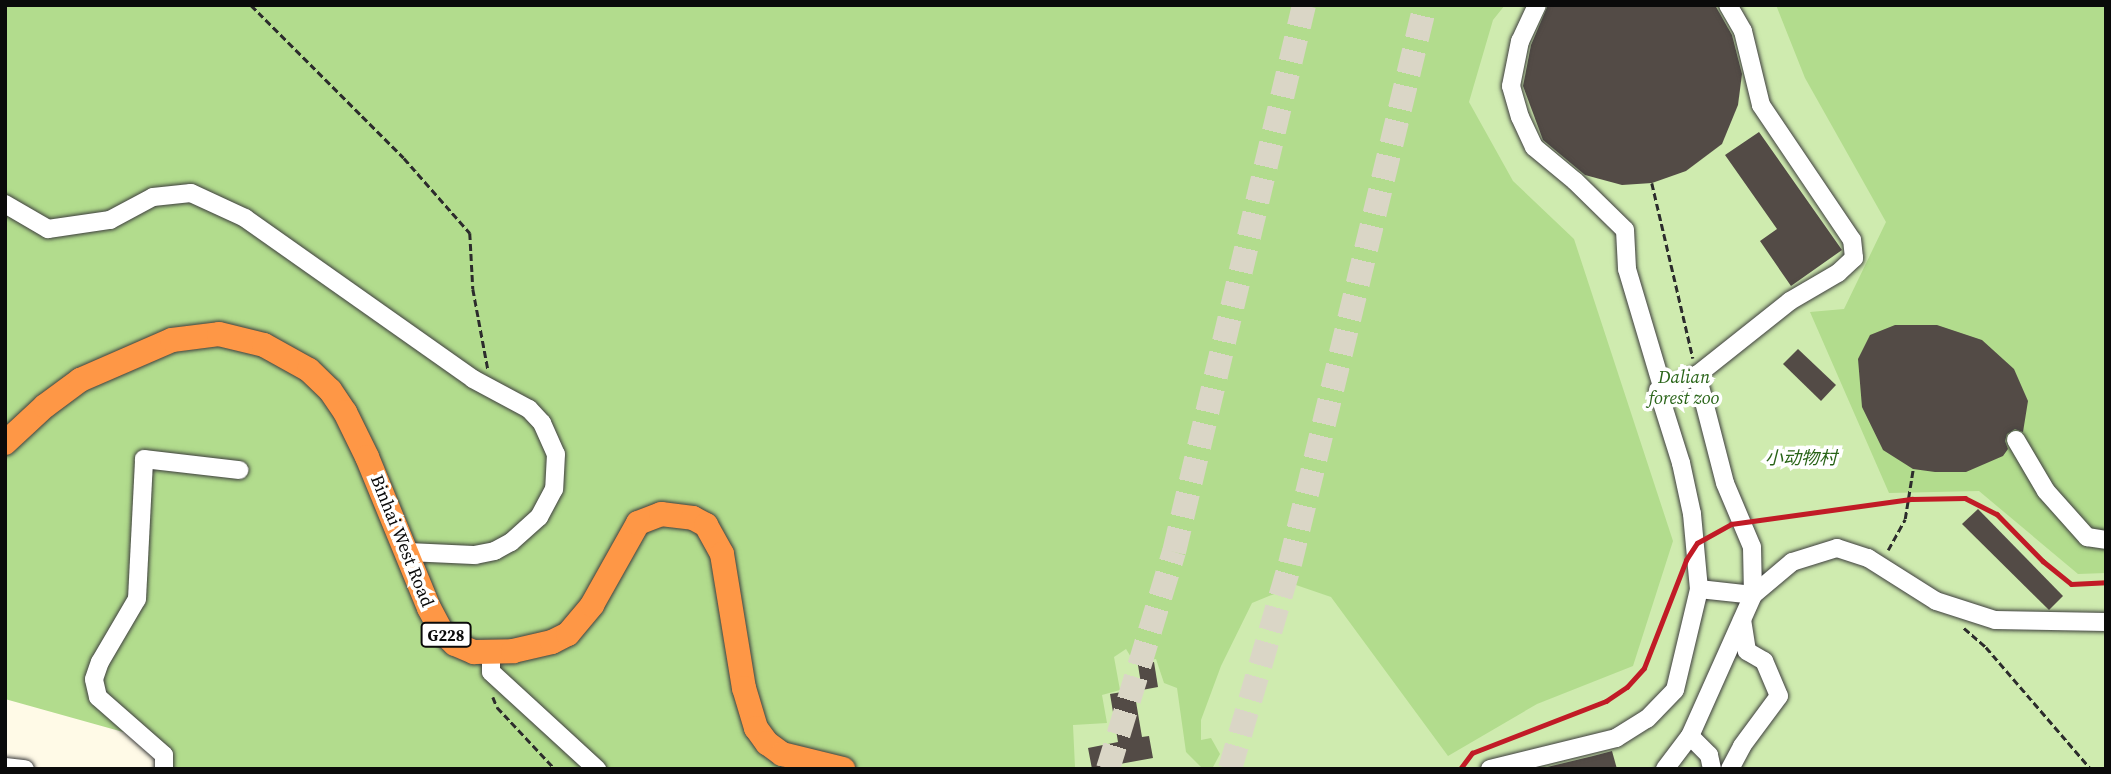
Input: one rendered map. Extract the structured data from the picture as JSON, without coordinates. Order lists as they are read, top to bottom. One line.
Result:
{"streets":{"highway":["Binhai West Road","G228"]},"parks":["Dalian forest zoo","小动物村"]}
